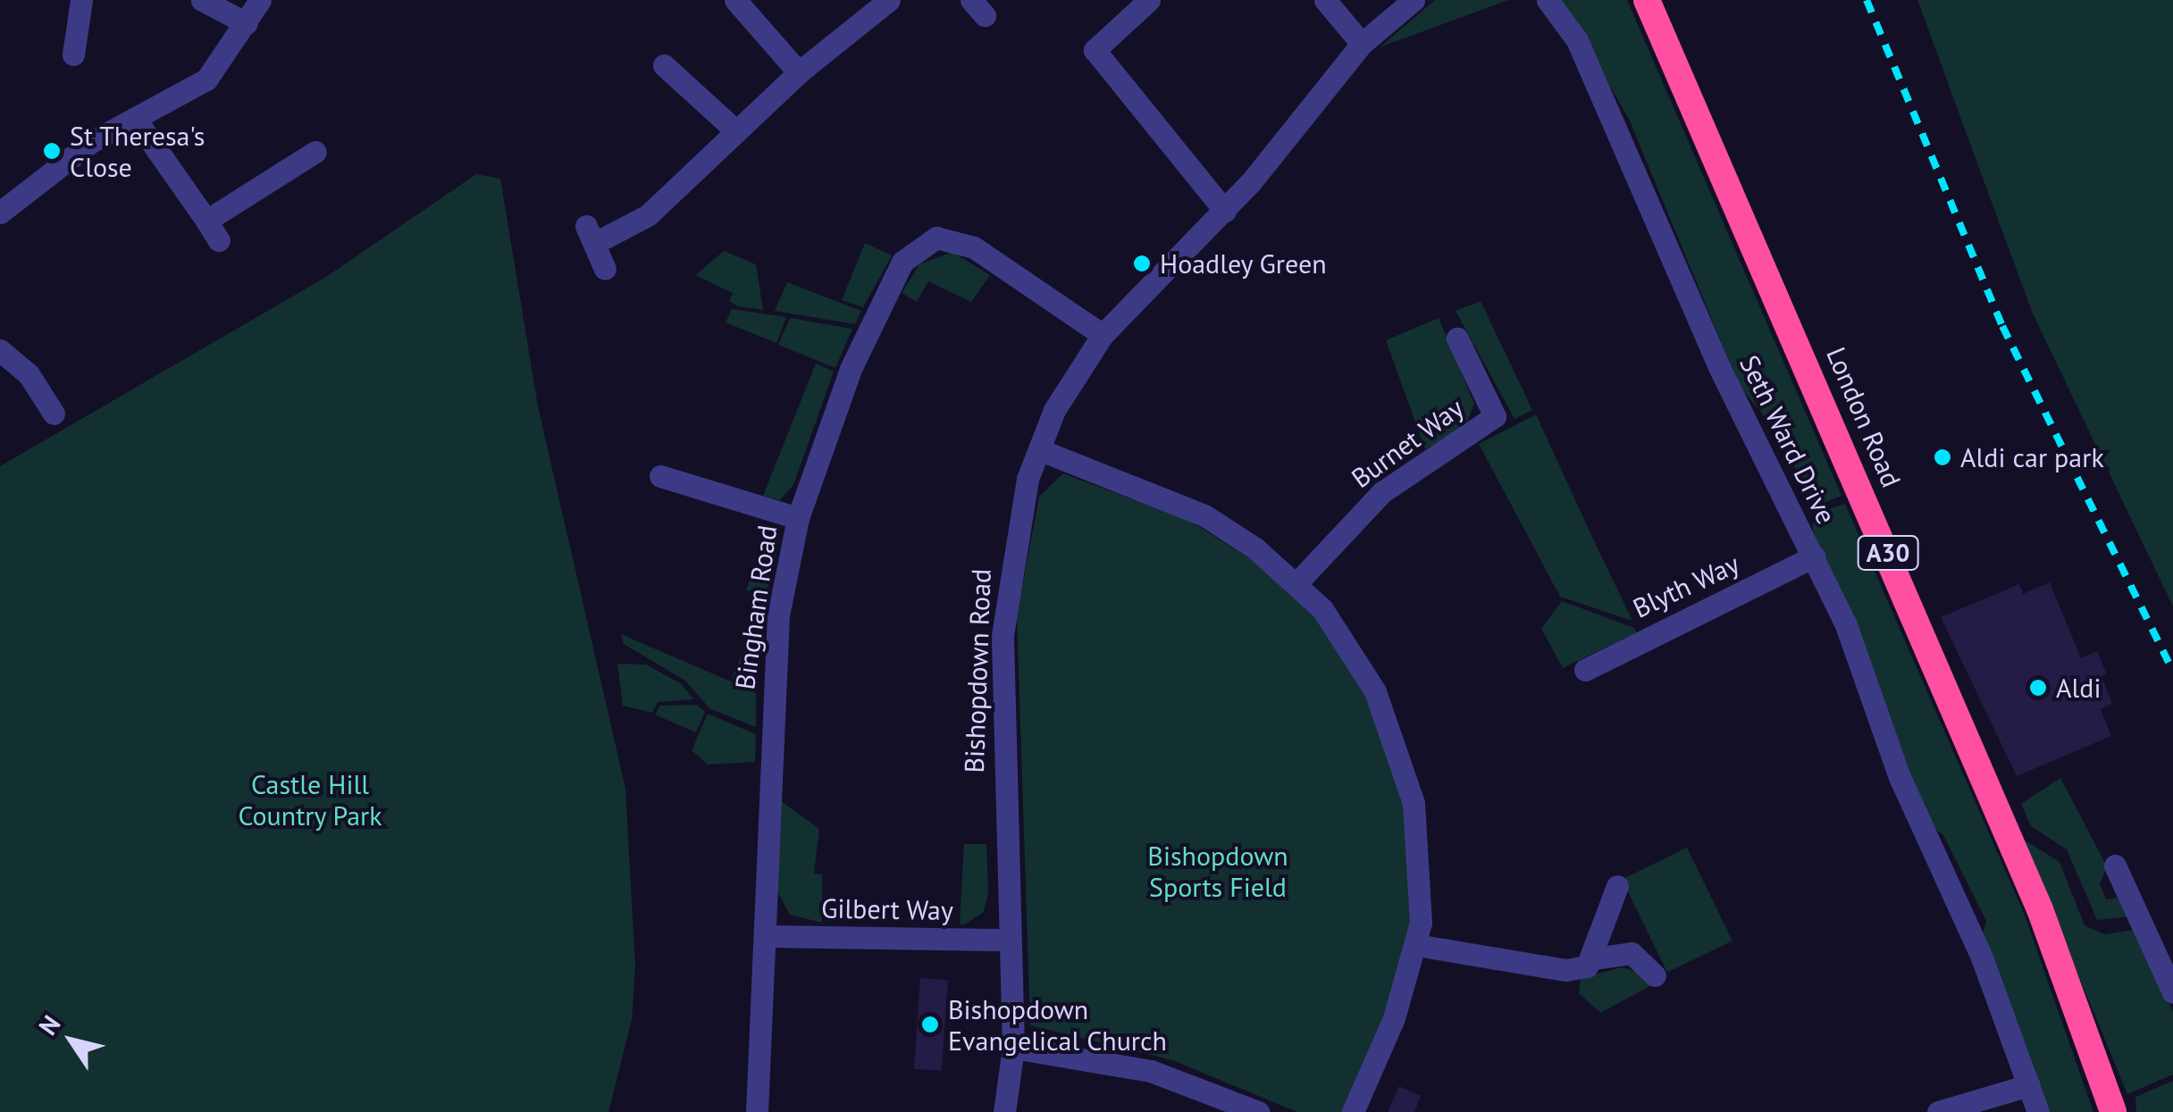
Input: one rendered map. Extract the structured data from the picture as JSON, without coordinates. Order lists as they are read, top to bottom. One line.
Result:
{"streets":{"highway":["London Road","A30"],"street":["Seth Ward Drive","Burnet Way","Blyth Way","Bingham Road","Bishopdown Road","Gilbert Way"]},"crossings":[["Seth Ward Drive","Blyth Way"],["Bingham Road","Bishopdown Road"],["Bingham Road","Gilbert Way"],["Bishopdown Road","Gilbert Way"]],"parks":["Castle Hill Country Park","Bishopdown Sports Field"],"places":["St Theresa's Close","Hoadley Green","Aldi car park","Aldi","Bishopdown Evangelical Church"],"north":"top left"}
